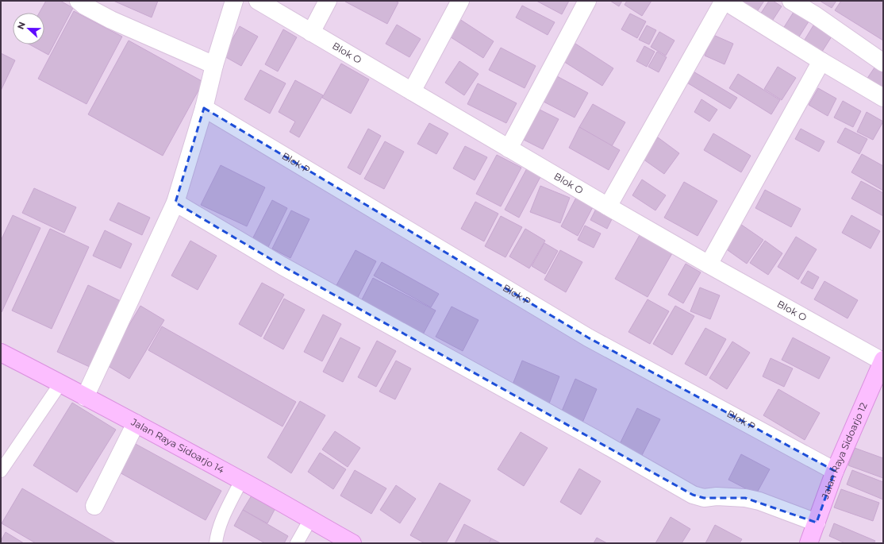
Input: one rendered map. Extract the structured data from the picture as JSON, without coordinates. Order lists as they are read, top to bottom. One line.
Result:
{"streets":{"main road":["Jalan Raya Sidoarjo 14","Jalan Raya Sidoarjo 12"],"street":["Blok O","Blok P"]},"crossings":[["Blok O","Jalan Raya Sidoarjo 12"],["Blok P","Jalan Raya Sidoarjo 12"]],"north":"left"}
